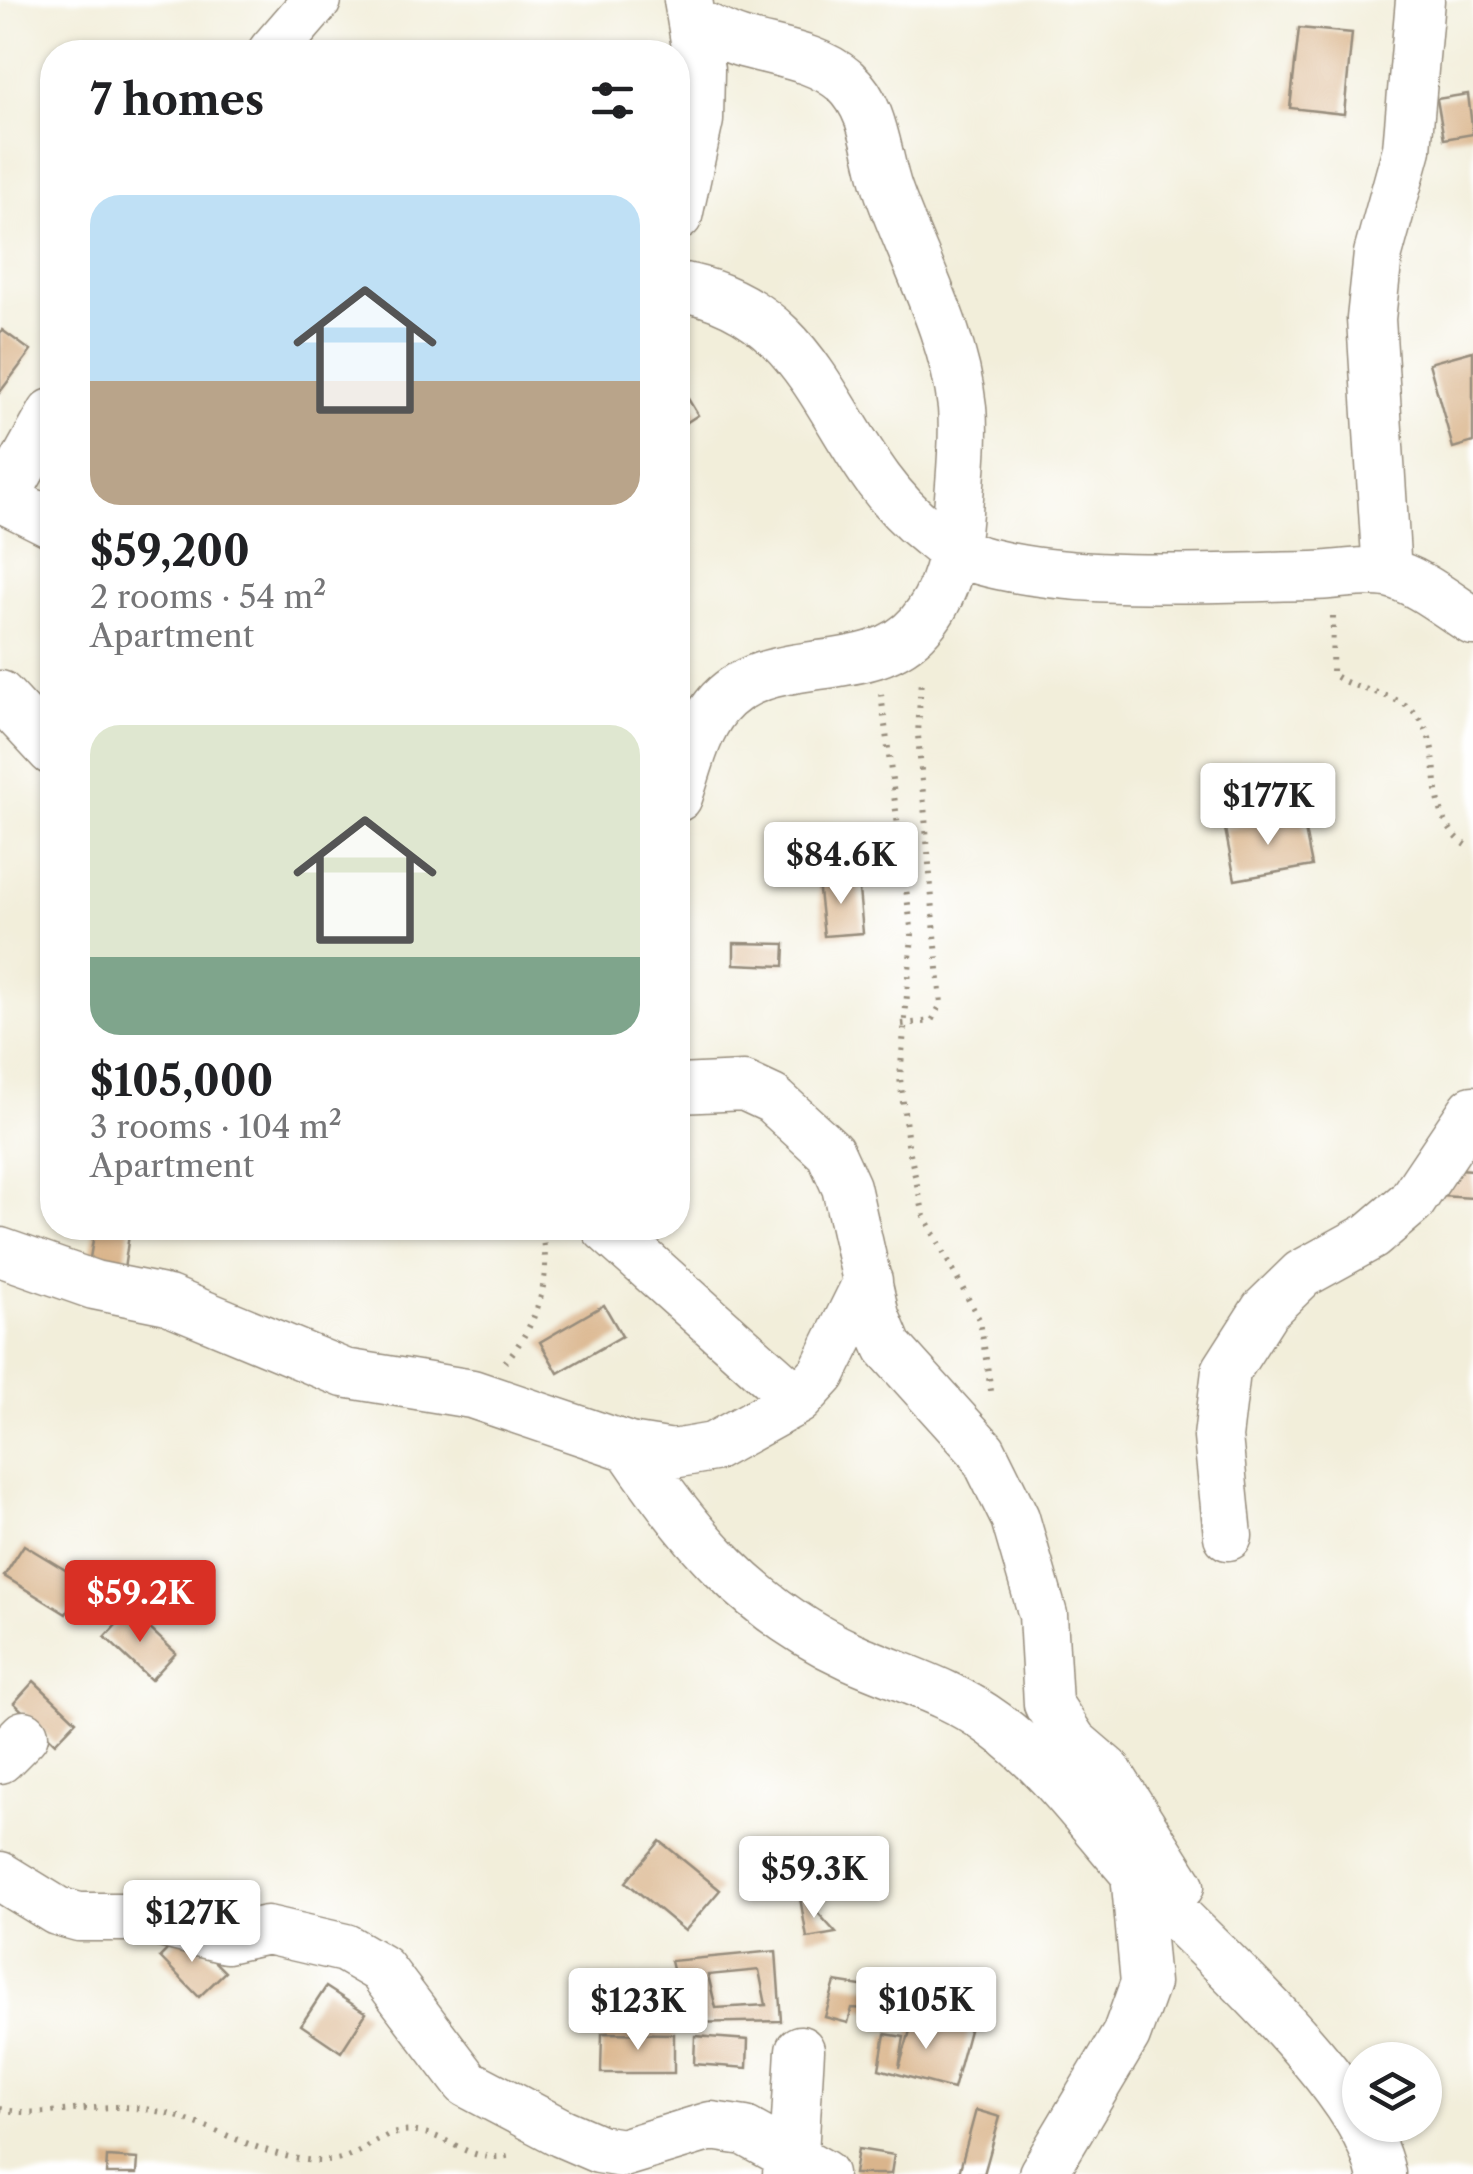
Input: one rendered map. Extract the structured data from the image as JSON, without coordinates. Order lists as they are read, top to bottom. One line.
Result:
{"page":{"heading":"7 homes","list":[{"name":"$59,200","note":"2 rooms · 54 m² · Apartment"},{"name":"$105,000","note":"3 rooms · 104 m² · Apartment"}],"price":["$177K","$84.6K","$59.2K","$59.3K","$127K","$105K","$123K"]}}
